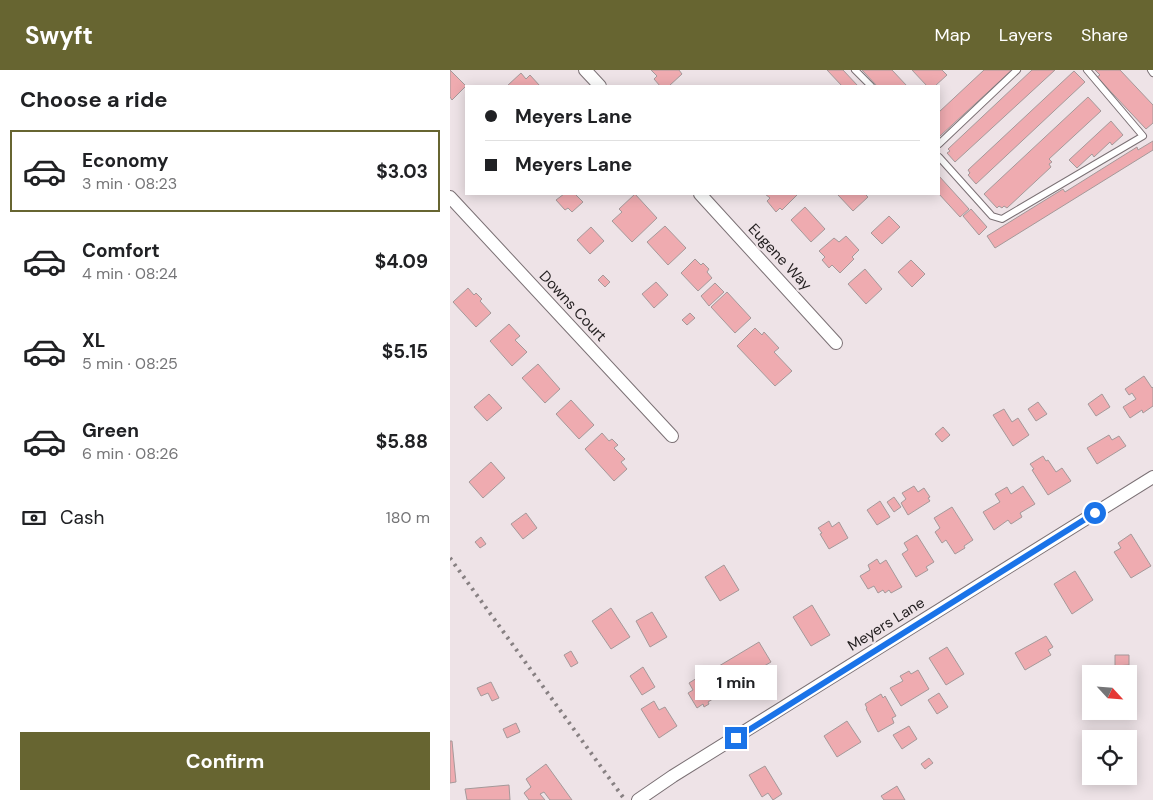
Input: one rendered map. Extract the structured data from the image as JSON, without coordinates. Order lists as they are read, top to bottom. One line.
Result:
{"streets":{"street":["Eugene Way","Downs Court","Meyers Lane"]},"north":"bottom right","page":{"header":"Swyft","nav":["Map","Layers","Share"],"heading":"Choose a ride","banner":["Meyers Lane","Meyers Lane"],"list":[{"name":"Economy","note":"3 min · 08:23","value":"$3.03"},{"name":"Comfort","note":"4 min · 08:24","value":"$4.09"},{"name":"XL","note":"5 min · 08:25","value":"$5.15"},{"name":"Green","note":"6 min · 08:26","value":"$5.88"}],"pay":["Cash","180 m"],"bubble":"1 min","buttons":"Confirm"}}
